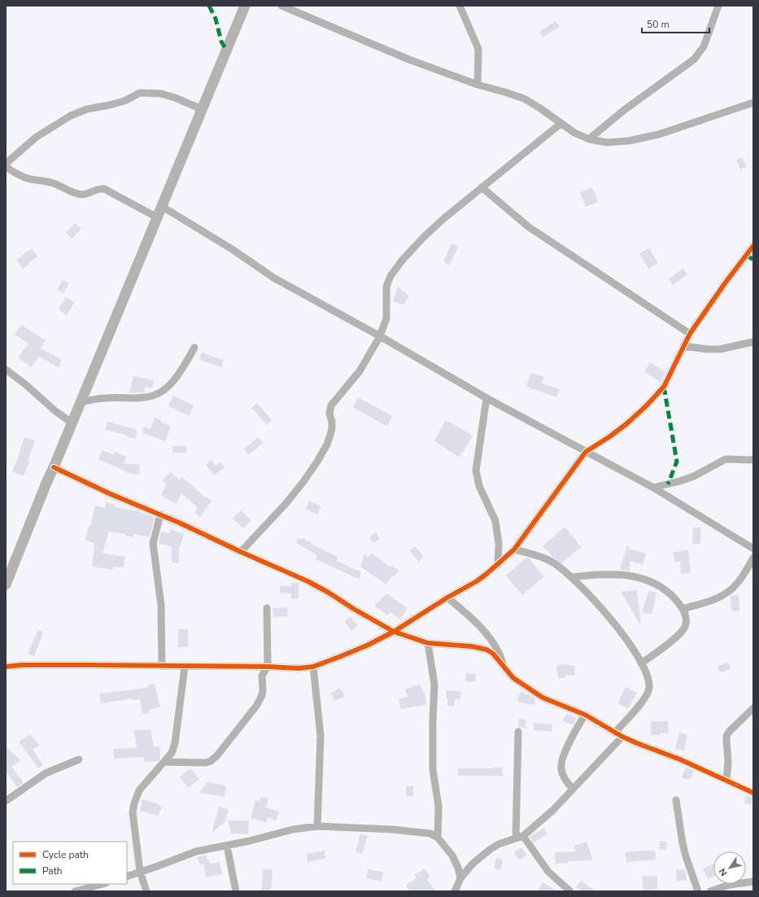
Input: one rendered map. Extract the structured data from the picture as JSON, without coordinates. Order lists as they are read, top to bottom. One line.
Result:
{"legend":["Cycle path","Path"],"scale_bar":"50 m","north":"bottom left"}
